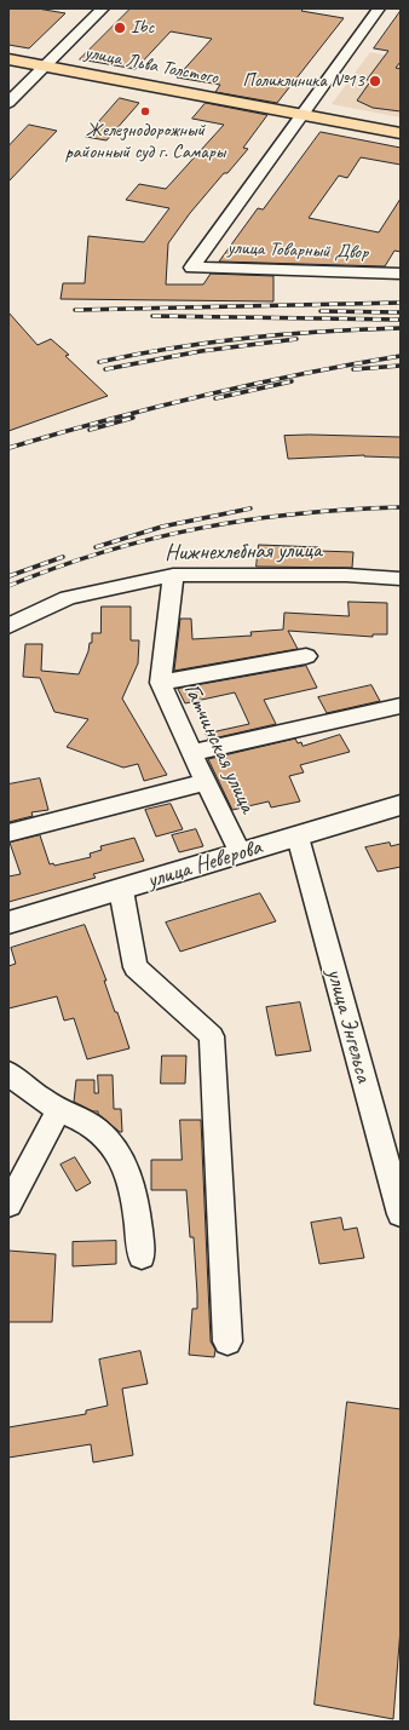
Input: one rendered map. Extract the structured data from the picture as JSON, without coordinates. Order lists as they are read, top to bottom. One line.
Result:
{"streets":{"main road":["улица Льва Толстого"],"street":["улица Товарный Двор","Нижнехлебная улица","Гатчинская улица","улица Неверова","улица Энгельса"]},"crossings":[["улица Льва Толстого","улица Товарный Двор"],["Нижнехлебная улица","Гатчинская улица"],["Гатчинская улица","улица Неверова"],["улица Неверова","улица Энгельса"]],"places":["Ibc","Поликлиника №13","Железнодорожный районный суд г. Самары"]}
